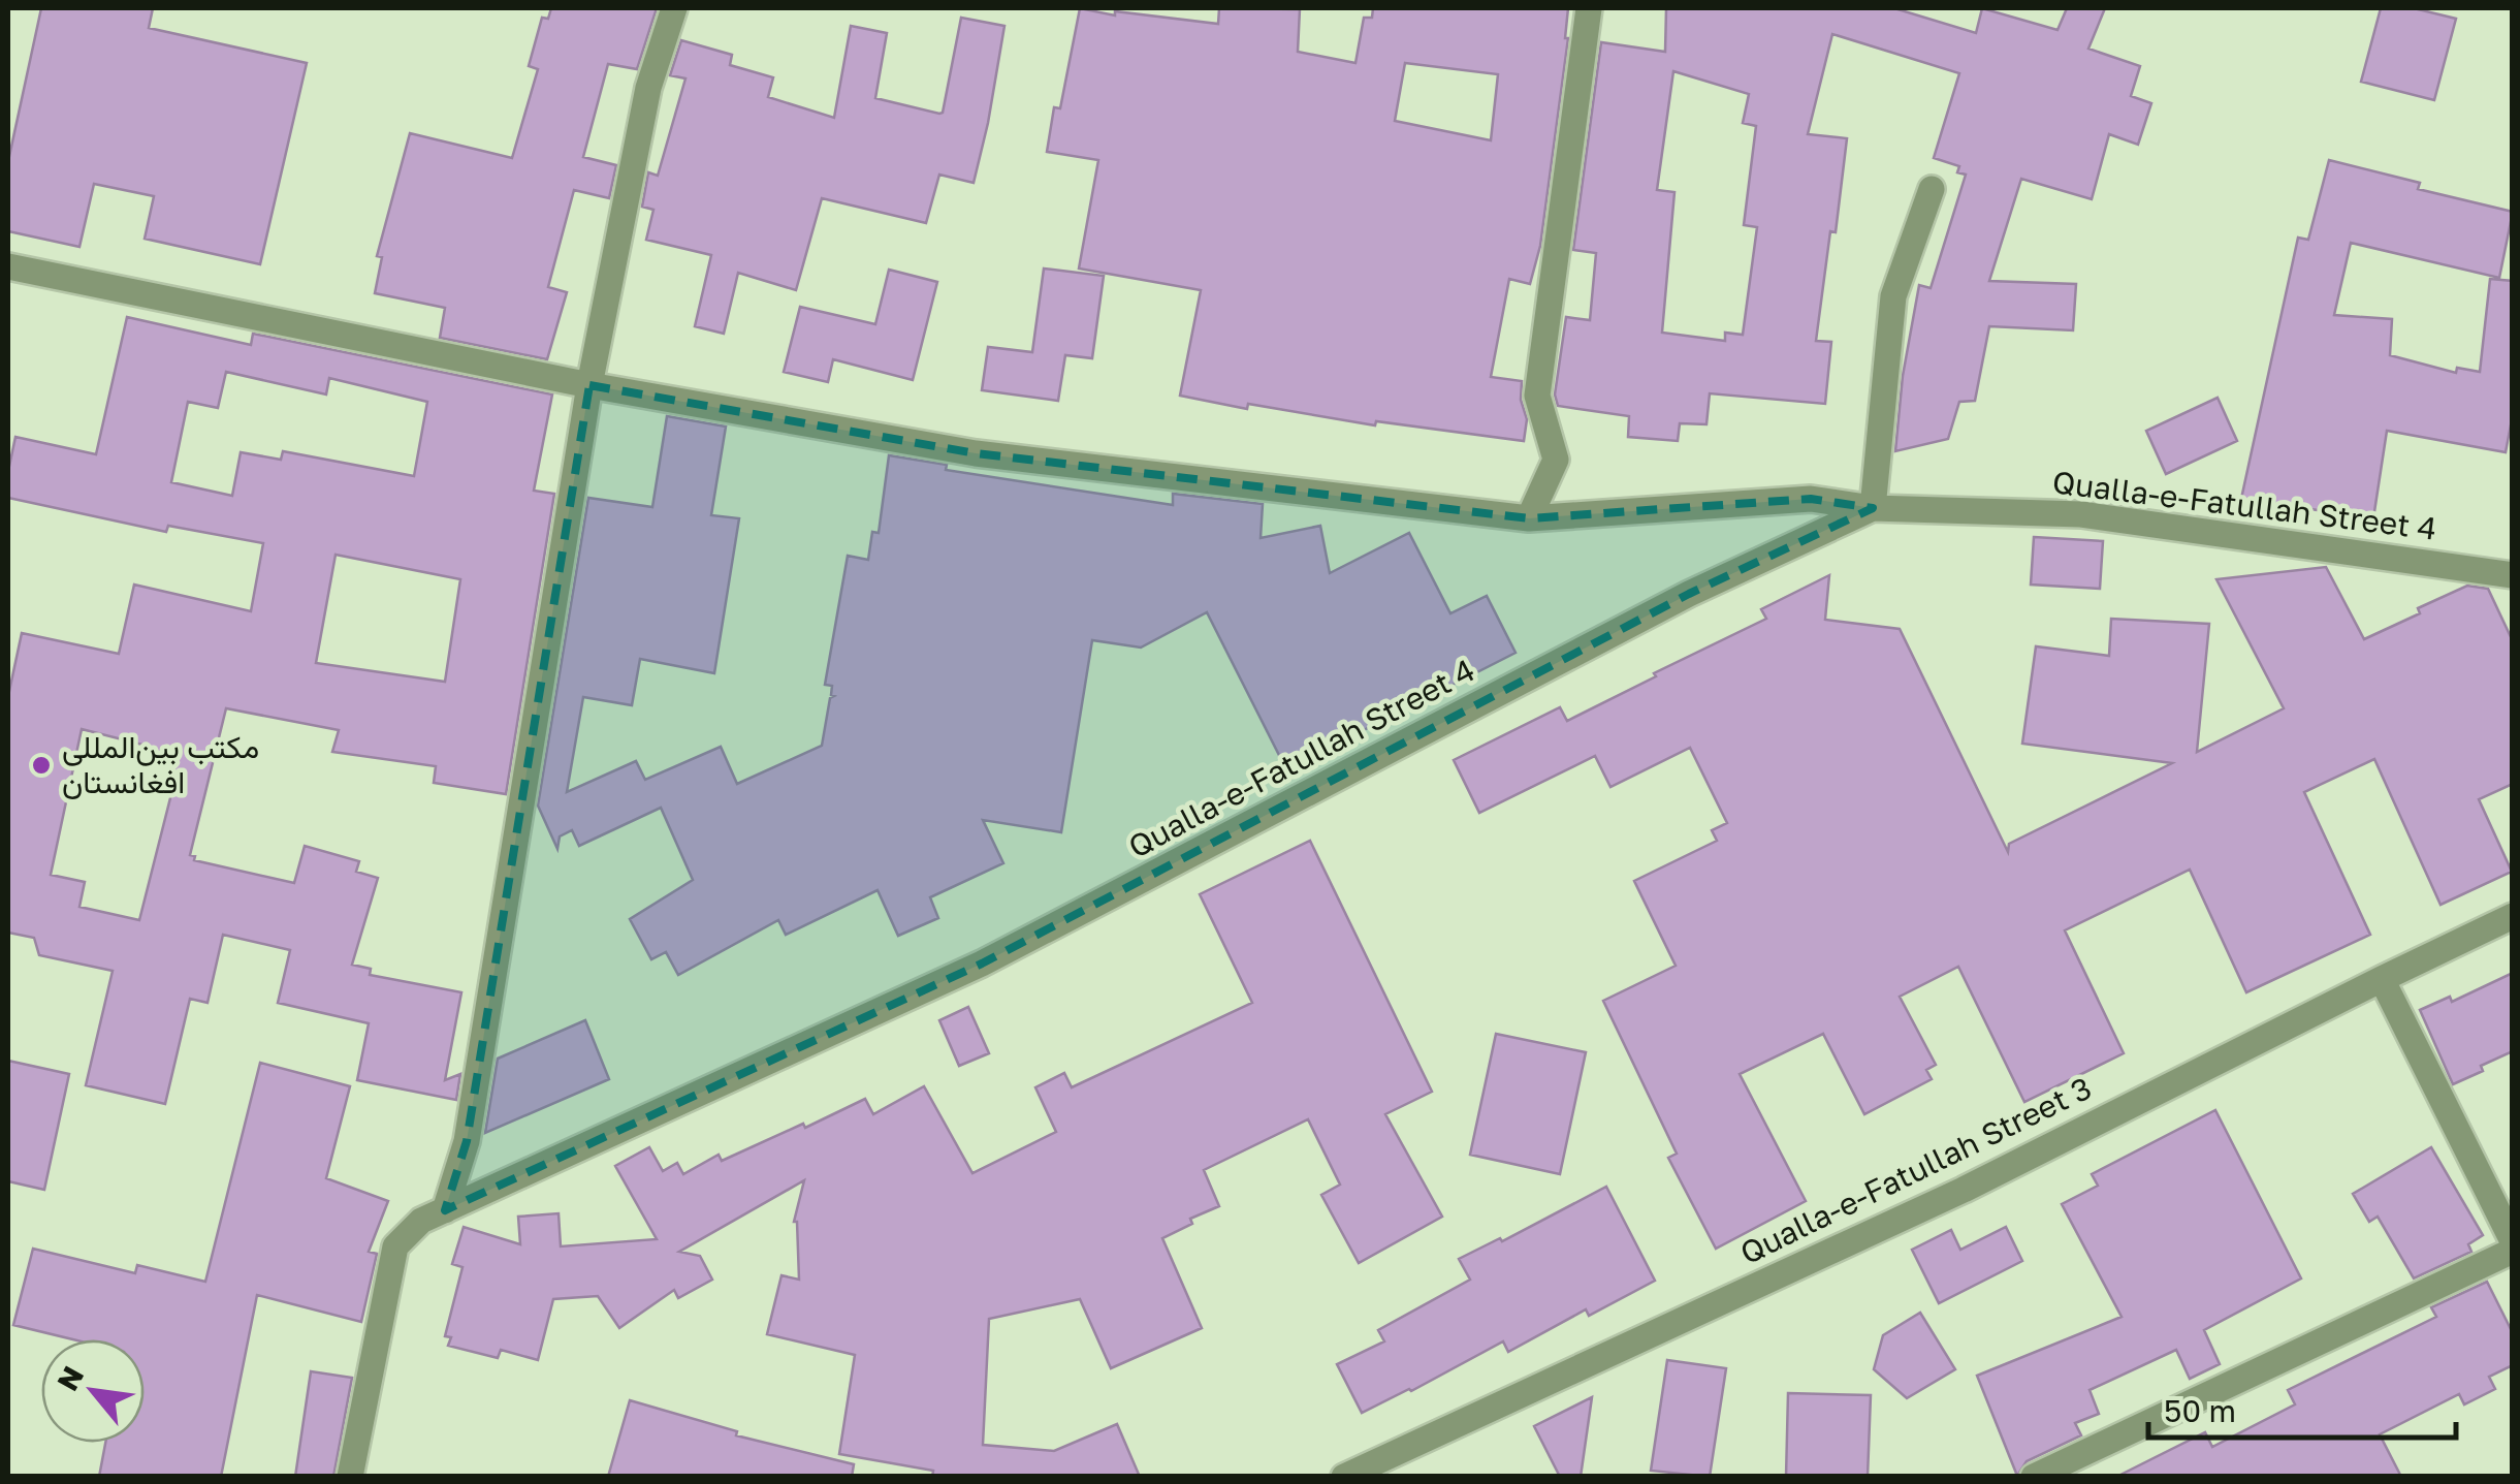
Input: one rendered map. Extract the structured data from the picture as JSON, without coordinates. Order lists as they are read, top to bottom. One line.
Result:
{"streets":{"street":["Qualla-e-Fatullah Street 4","Qualla-e-Fatullah Street 3"]},"places":["مکتب بین‌المللی افغانستان"],"scale_bar":"50 m","north":"top left"}
